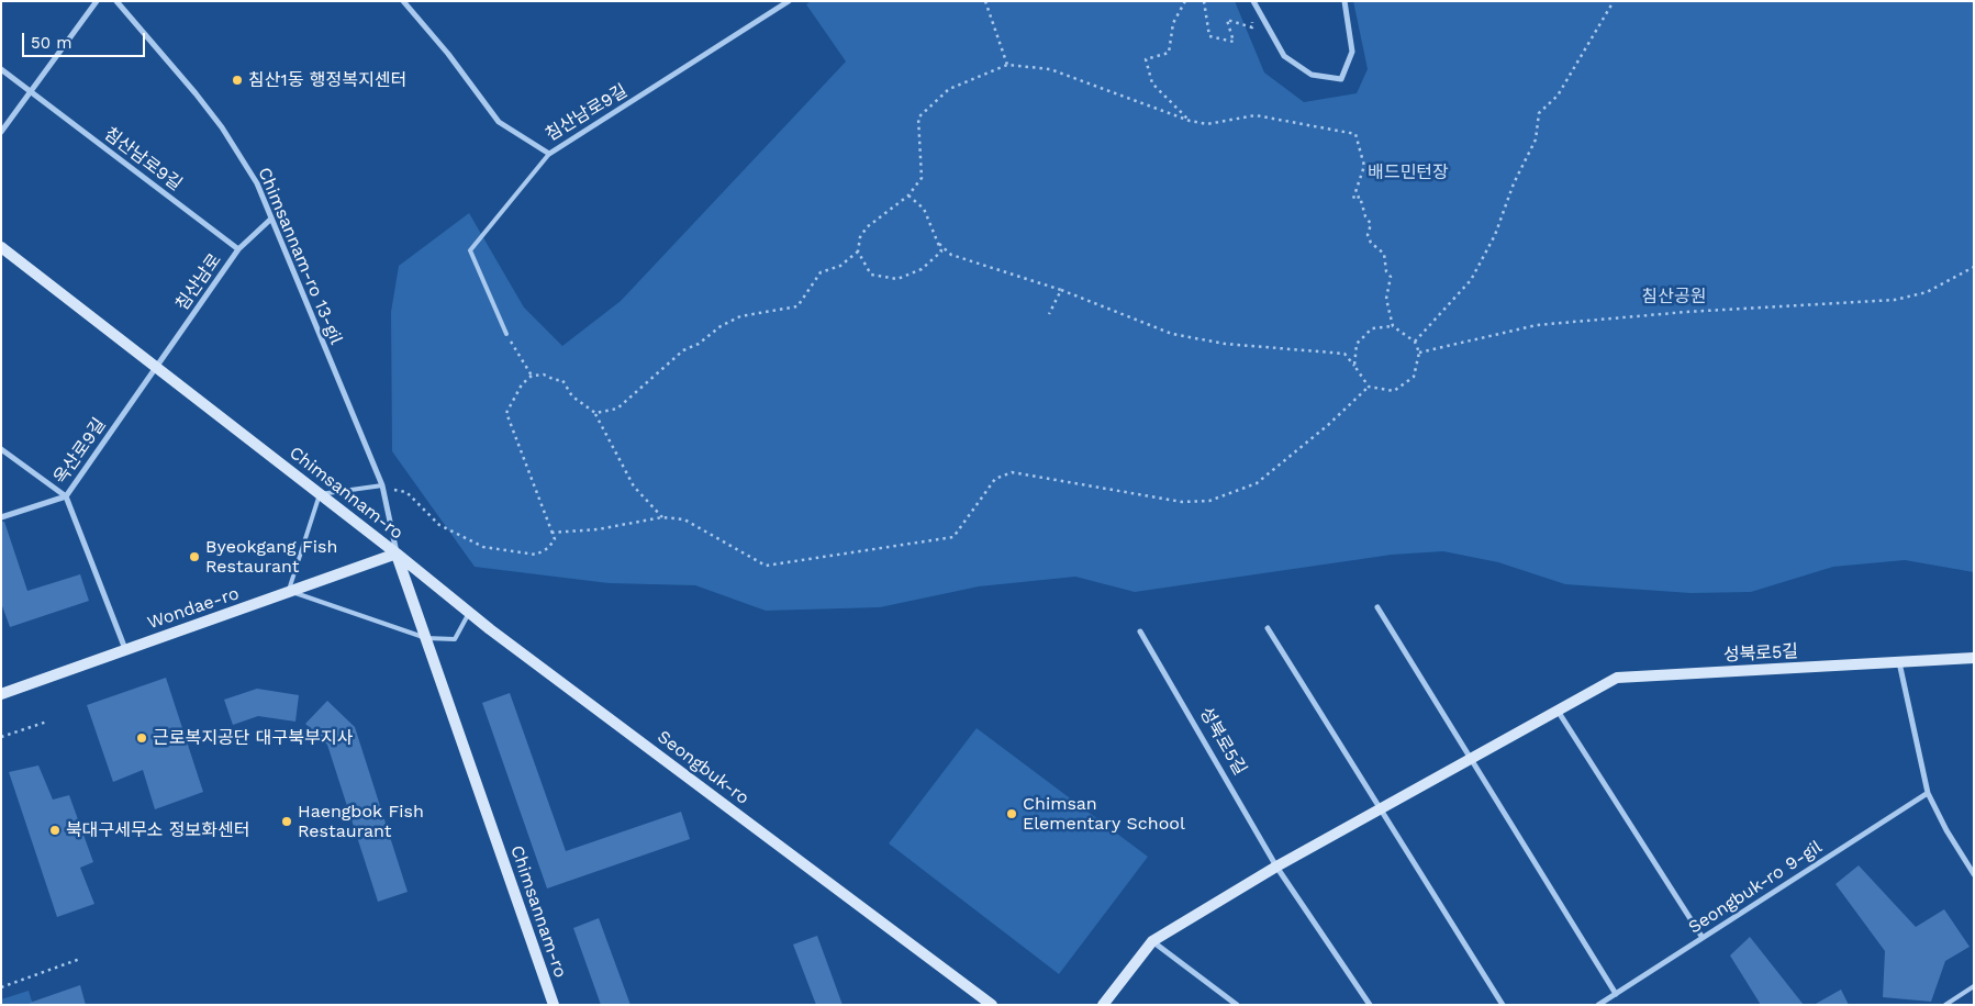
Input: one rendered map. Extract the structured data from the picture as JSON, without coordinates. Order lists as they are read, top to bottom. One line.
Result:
{"streets":{"main road":["Chimsannam-ro","Wondae-ro","성북로5길","Seongbuk-ro"],"street":["침산남로9길","Chimsannam-ro 13-gil","침산남로","옥산로9길","Seongbuk-ro 9-gil"]},"crossings":[["침산남로9길","침산남로"],["Chimsannam-ro 13-gil","침산남로"],["Chimsannam-ro 13-gil","Chimsannam-ro"],["Chimsannam-ro 13-gil","Wondae-ro"],["Chimsannam-ro 13-gil","Seongbuk-ro"],["침산남로","옥산로9길"],["침산남로","Chimsannam-ro"],["옥산로9길","Chimsannam-ro"],["Chimsannam-ro","Wondae-ro"],["Chimsannam-ro","Seongbuk-ro"],["Wondae-ro","Seongbuk-ro"]],"parks":["배드민턴장","침산공원"],"places":["침산1동 행정복지센터","Byeokgang Fish Restaurant","근로복지공단 대구북부지사","Chimsan Elementary School","Haengbok Fish Restaurant","북대구세무소 정보화센터"],"scale_bar":"50 m"}
